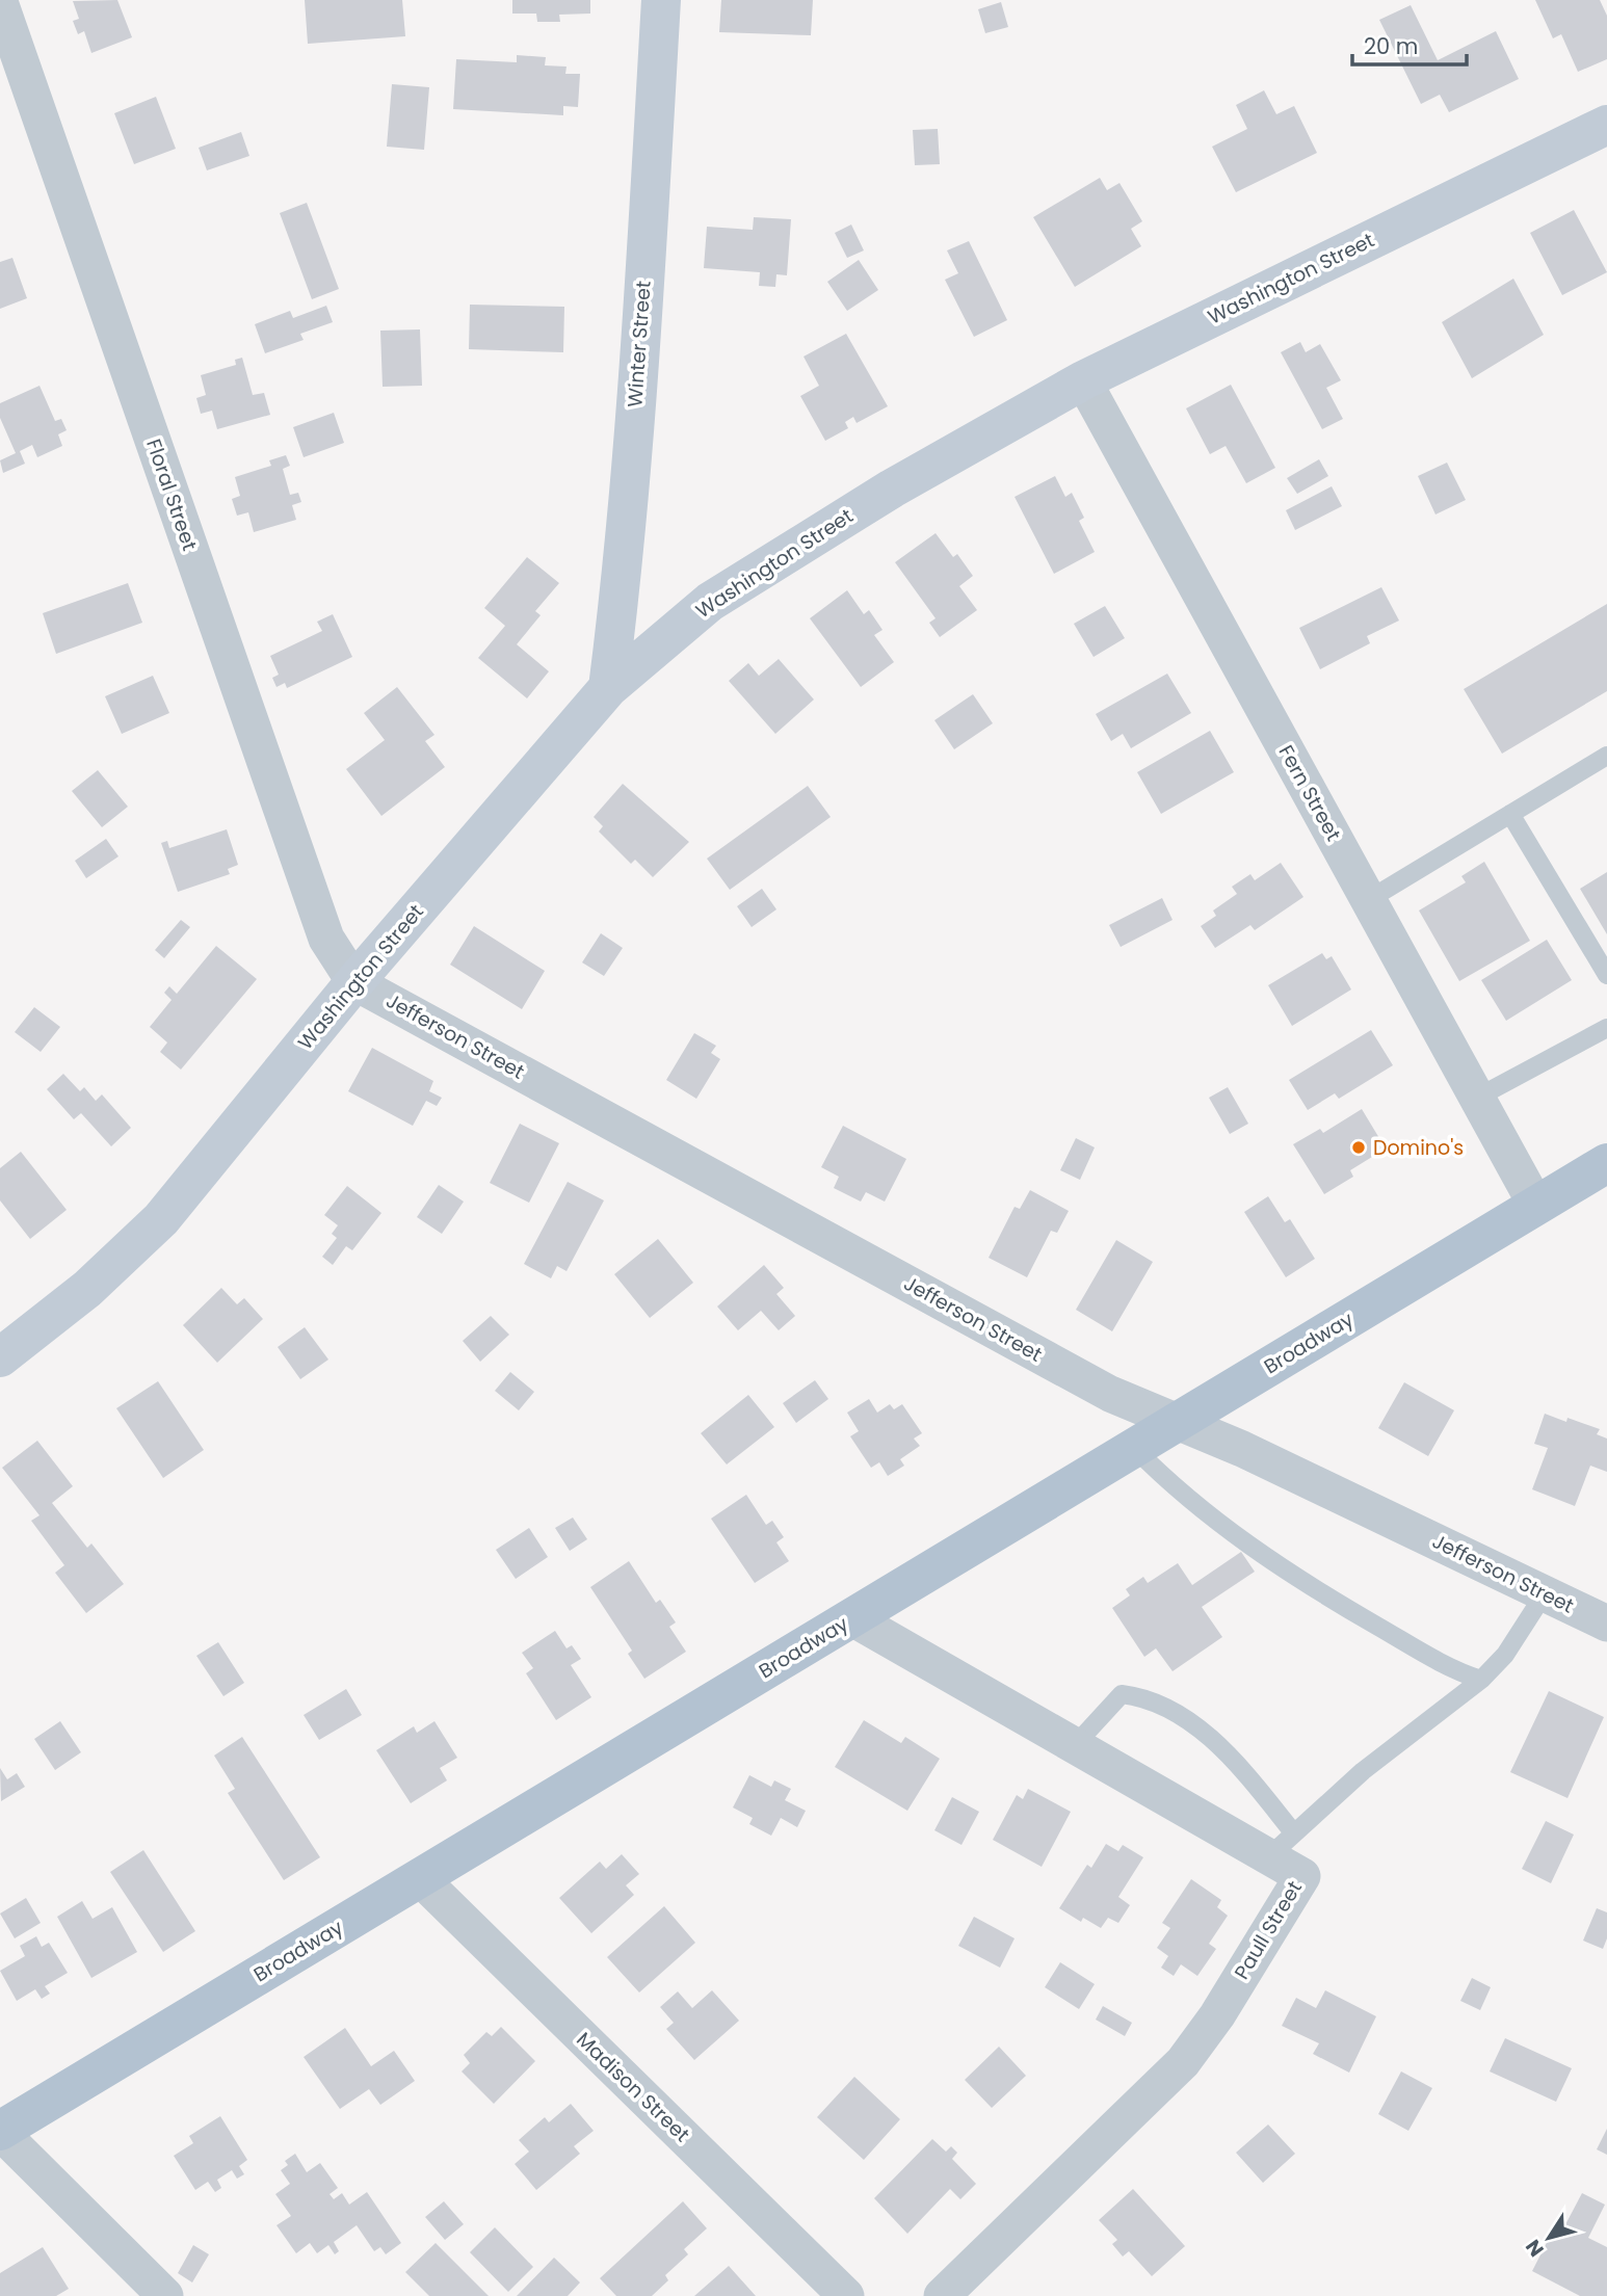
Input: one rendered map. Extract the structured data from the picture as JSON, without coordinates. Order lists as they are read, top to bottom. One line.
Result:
{"streets":{"main road":["Broadway"],"street":["Washington Street","Winter Street","Floral Street","Fern Street","Jefferson Street","Paull Street","Madison Street"]},"crossings":[["Washington Street","Winter Street"],["Washington Street","Floral Street"],["Washington Street","Fern Street"],["Washington Street","Jefferson Street"],["Floral Street","Jefferson Street"],["Fern Street","Broadway"],["Jefferson Street","Broadway"],["Broadway","Paull Street"],["Broadway","Madison Street"]],"places":["Domino's"],"scale_bar":"20 m","north":"bottom left"}
